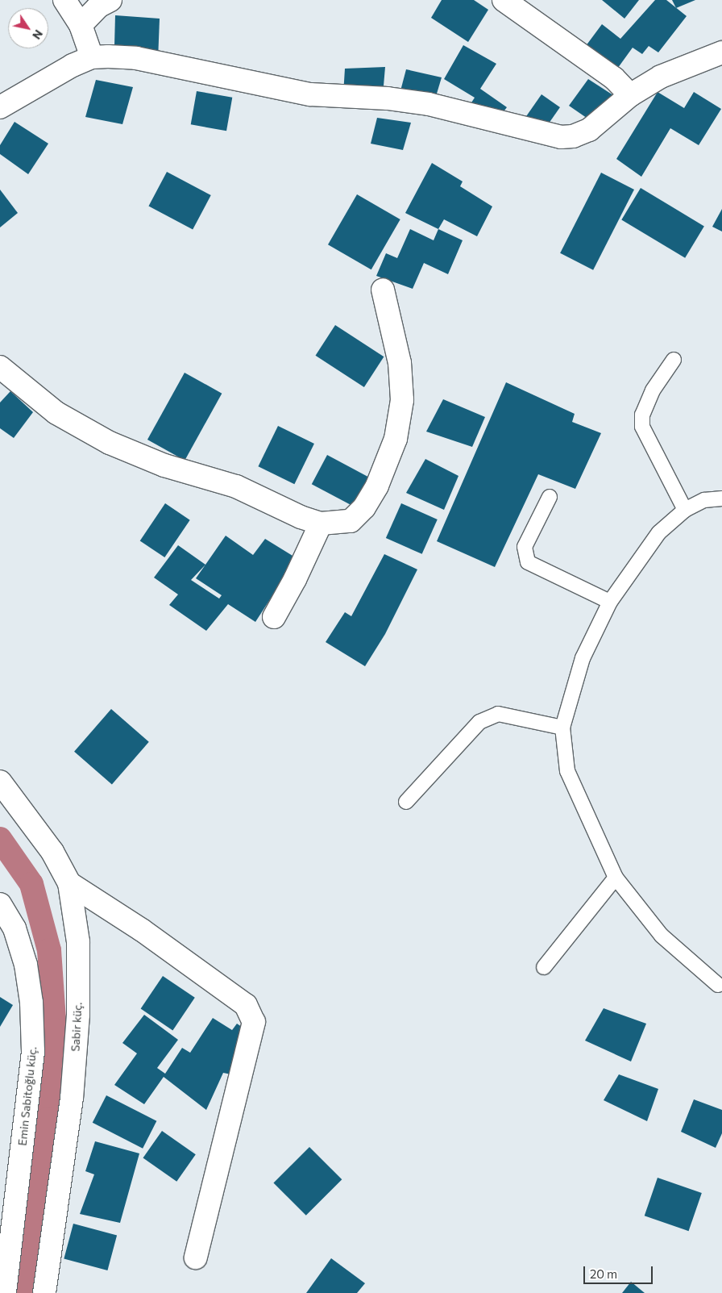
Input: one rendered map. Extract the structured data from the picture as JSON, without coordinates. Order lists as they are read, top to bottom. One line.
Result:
{"streets":{"street":["Sabir küç.","Emin Sabitoğlu küç."]},"scale_bar":"20 m","north":"bottom right"}
